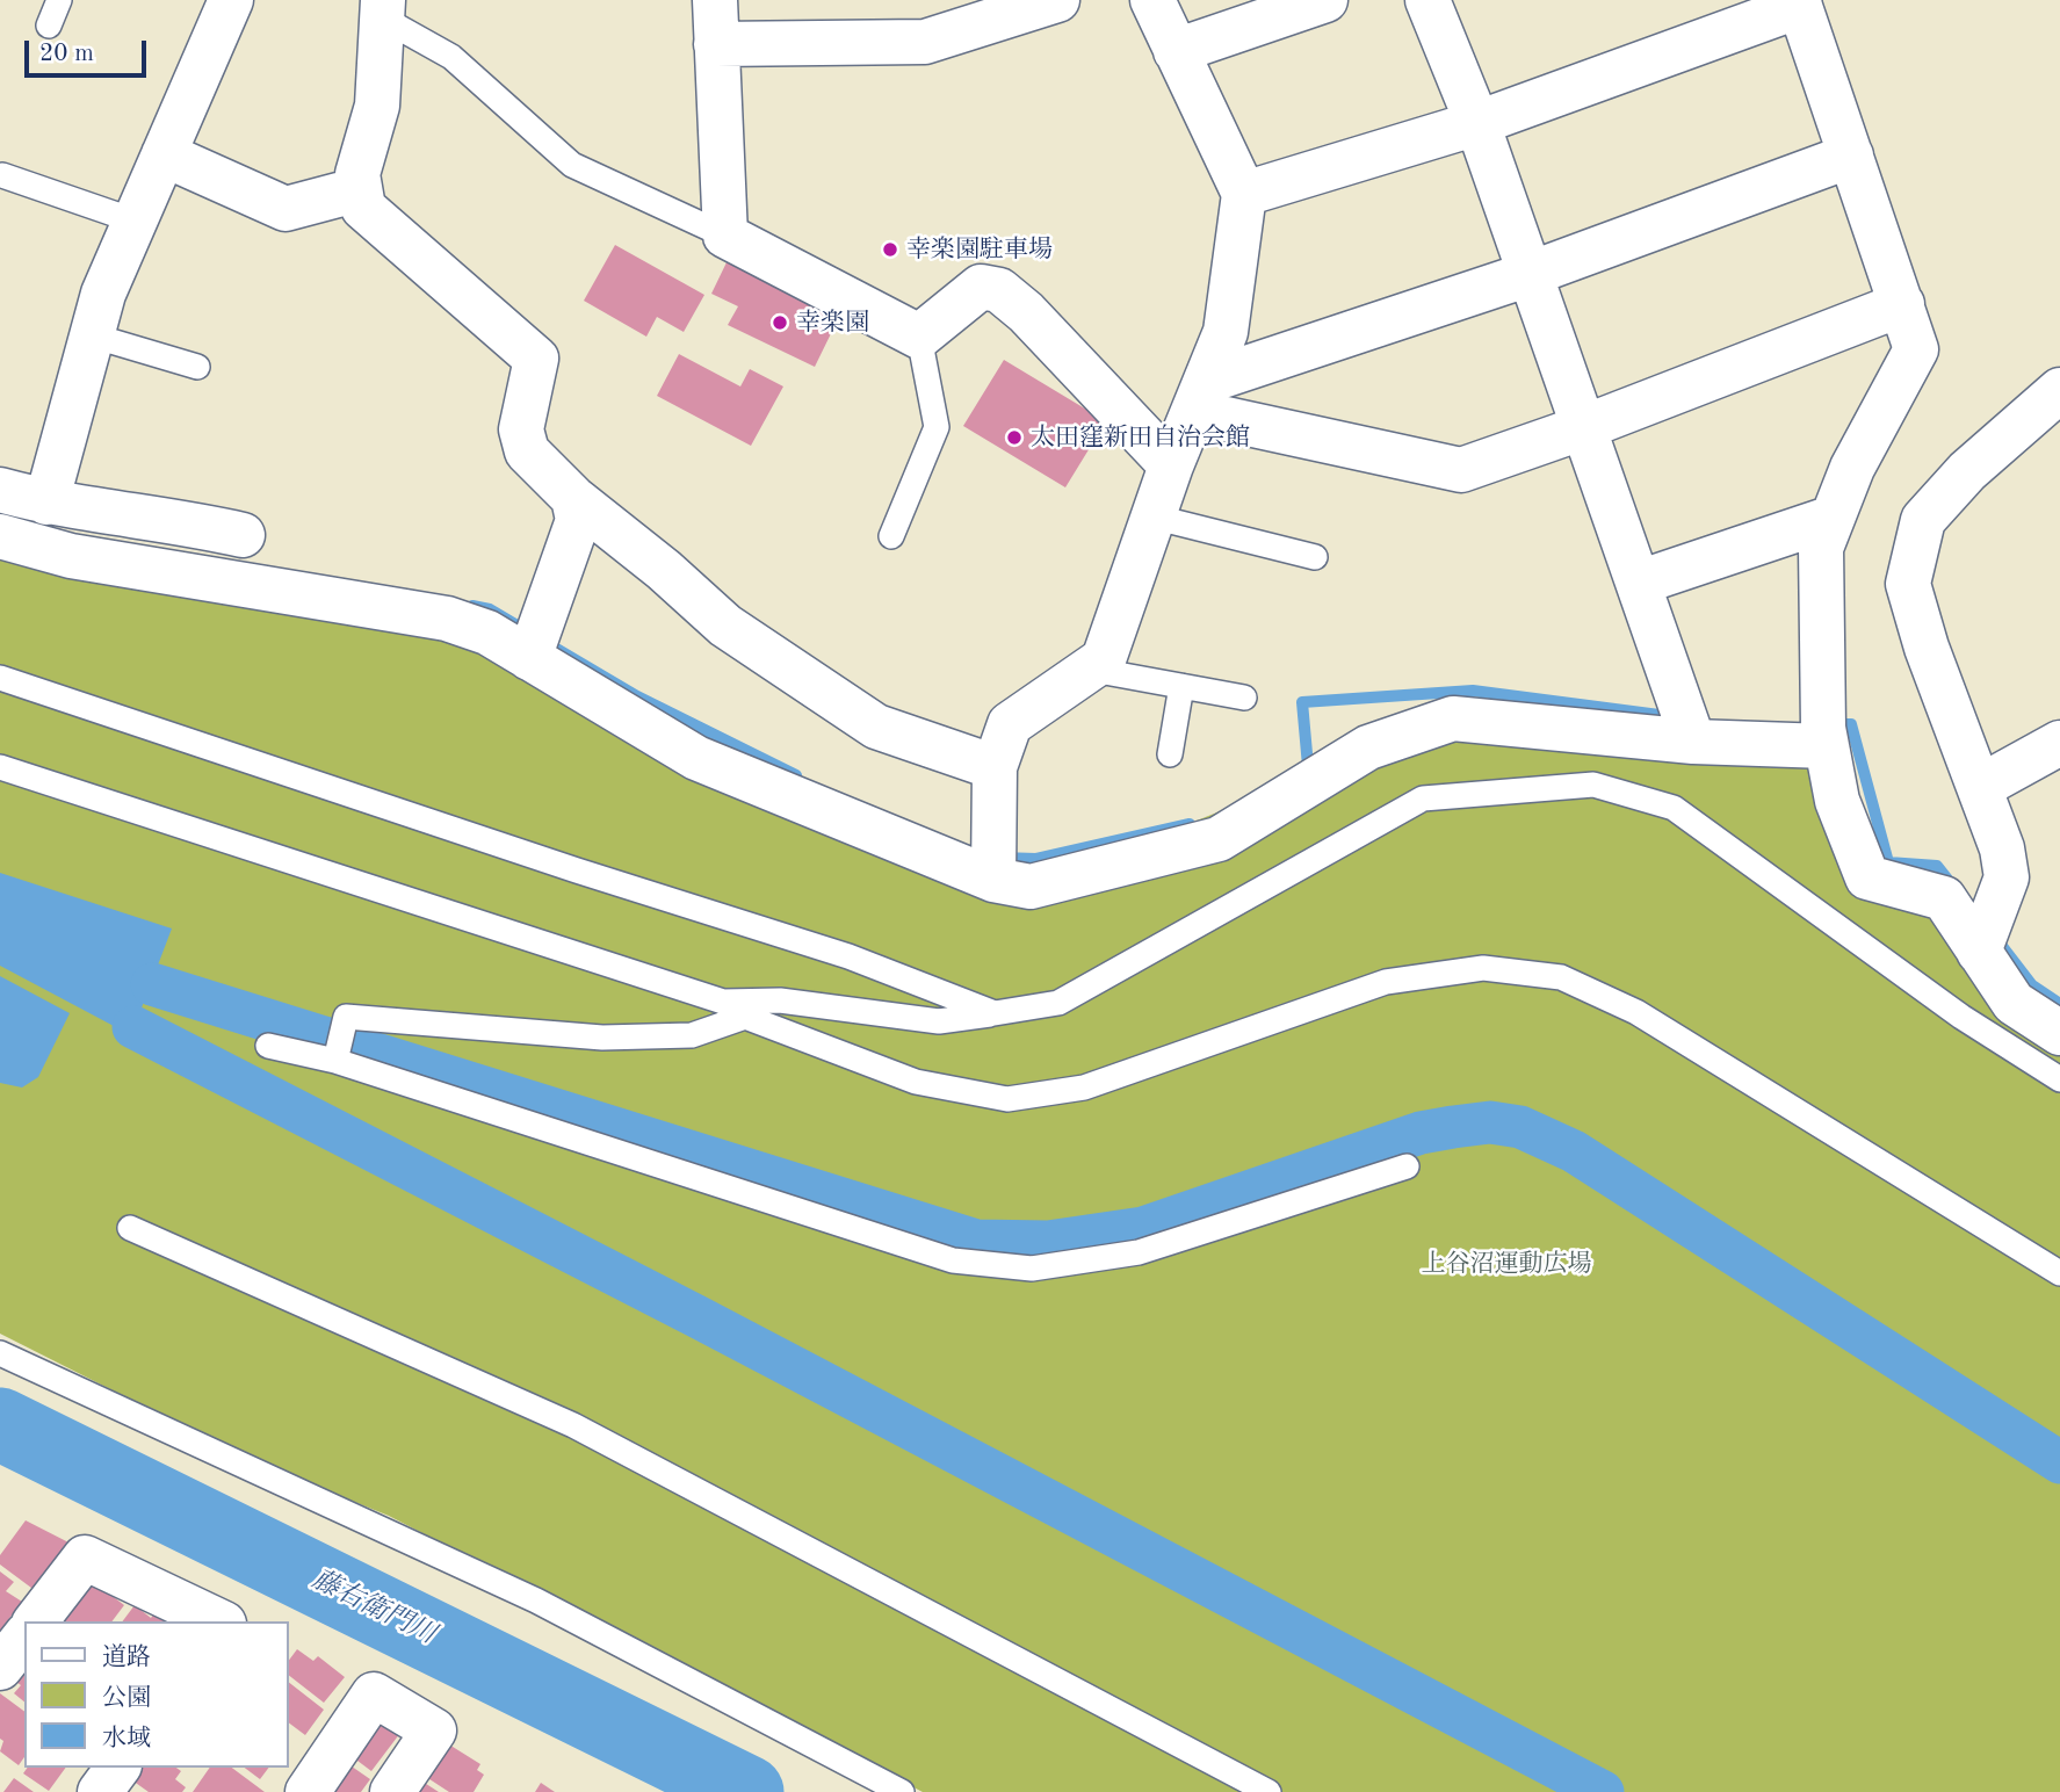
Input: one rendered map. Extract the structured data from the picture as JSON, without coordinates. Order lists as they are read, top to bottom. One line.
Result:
{"water":["藤右衛門川"],"parks":["上谷沼運動広場"],"places":["幸楽園駐車場","幸楽園","太田窪新田自治会館"],"legend":["道路","公園","水域"],"scale_bar":"20 m"}
